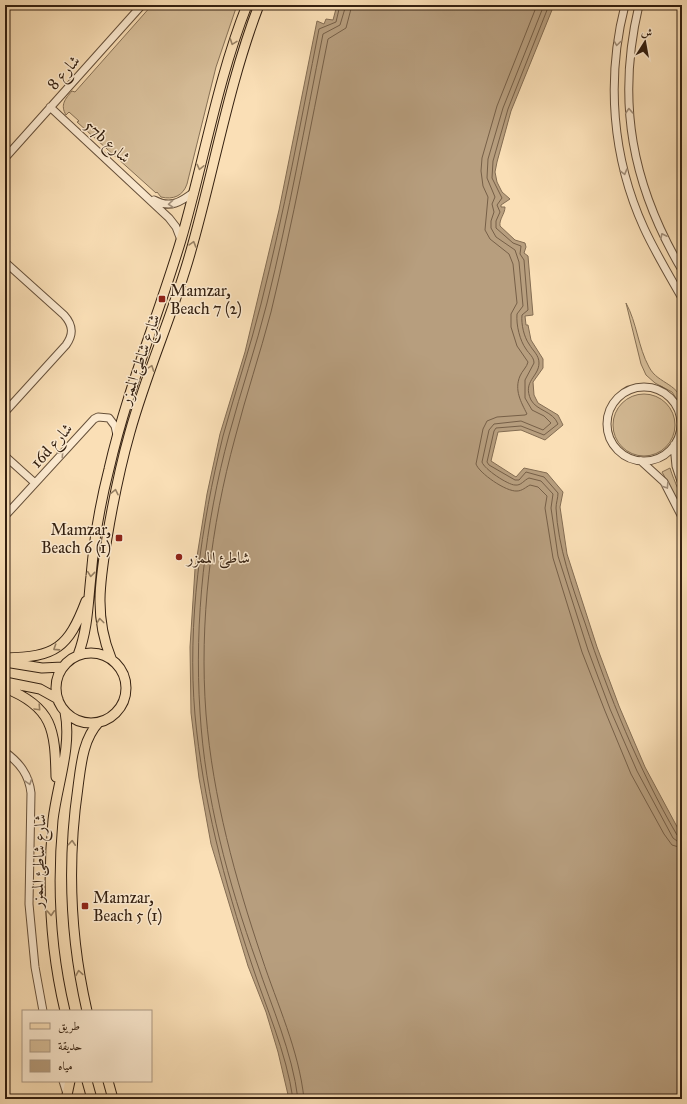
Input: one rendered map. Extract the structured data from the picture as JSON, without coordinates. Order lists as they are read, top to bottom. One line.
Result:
{"streets":{"main road":["شارع شاطئ الممزر"],"street":["شارع 8","57b شارع","16d شارع"]},"crossings":[["شارع 8","57b شارع"],["57b شارع","شارع شاطئ الممزر"],["شارع شاطئ الممزر","16d شارع"]],"places":{"transit":["Mamzar, Beach 7 (2)","Mamzar, Beach 6 (1)","Mamzar, Beach 5 (1)"],"other":["شاطئ الممزر"]},"legend":["طريق","حديقة","مياه"],"north":"top"}
